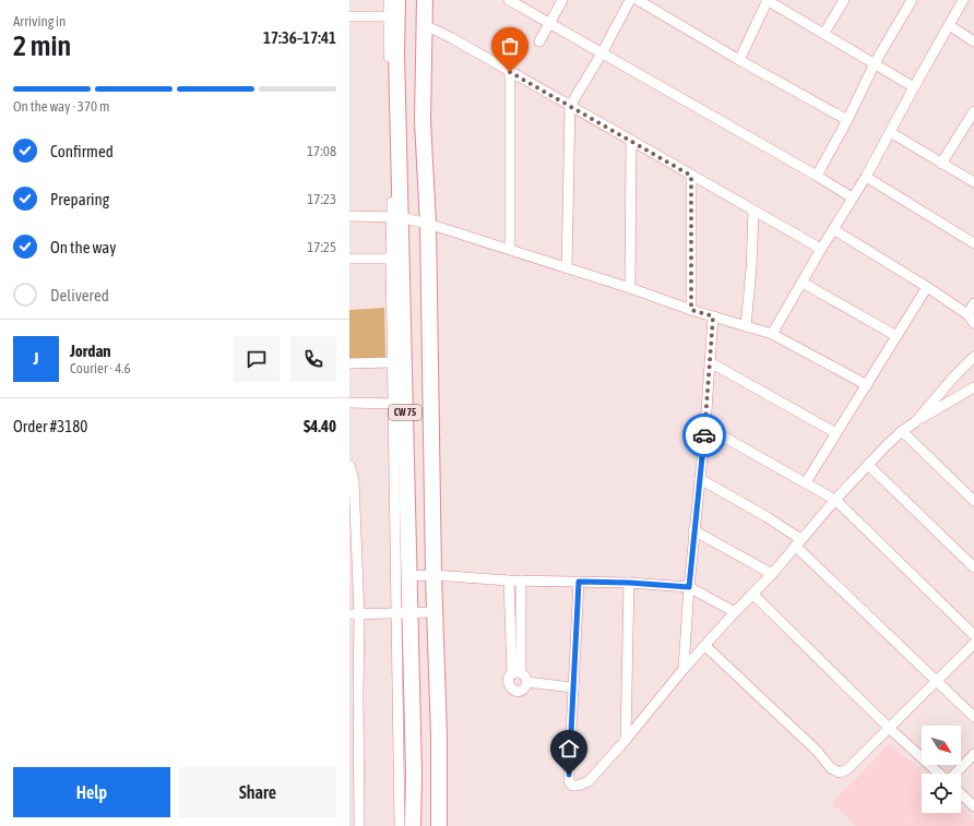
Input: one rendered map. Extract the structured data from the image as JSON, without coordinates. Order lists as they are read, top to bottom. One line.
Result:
{"streets":{"main road":["CW 75"]},"north":"bottom right","page":{"heading":["2 min","Arriving in","17:36–17:41"],"panel":["Jordan","Courier · 4.6","Order #3180","$4.40"],"bar":"On the way · 370 m","list":[["Confirmed","17:08"],["Preparing","17:23"],["On the way","17:25"],"Delivered"],"round":"J","buttons":["Help","Share"]}}
